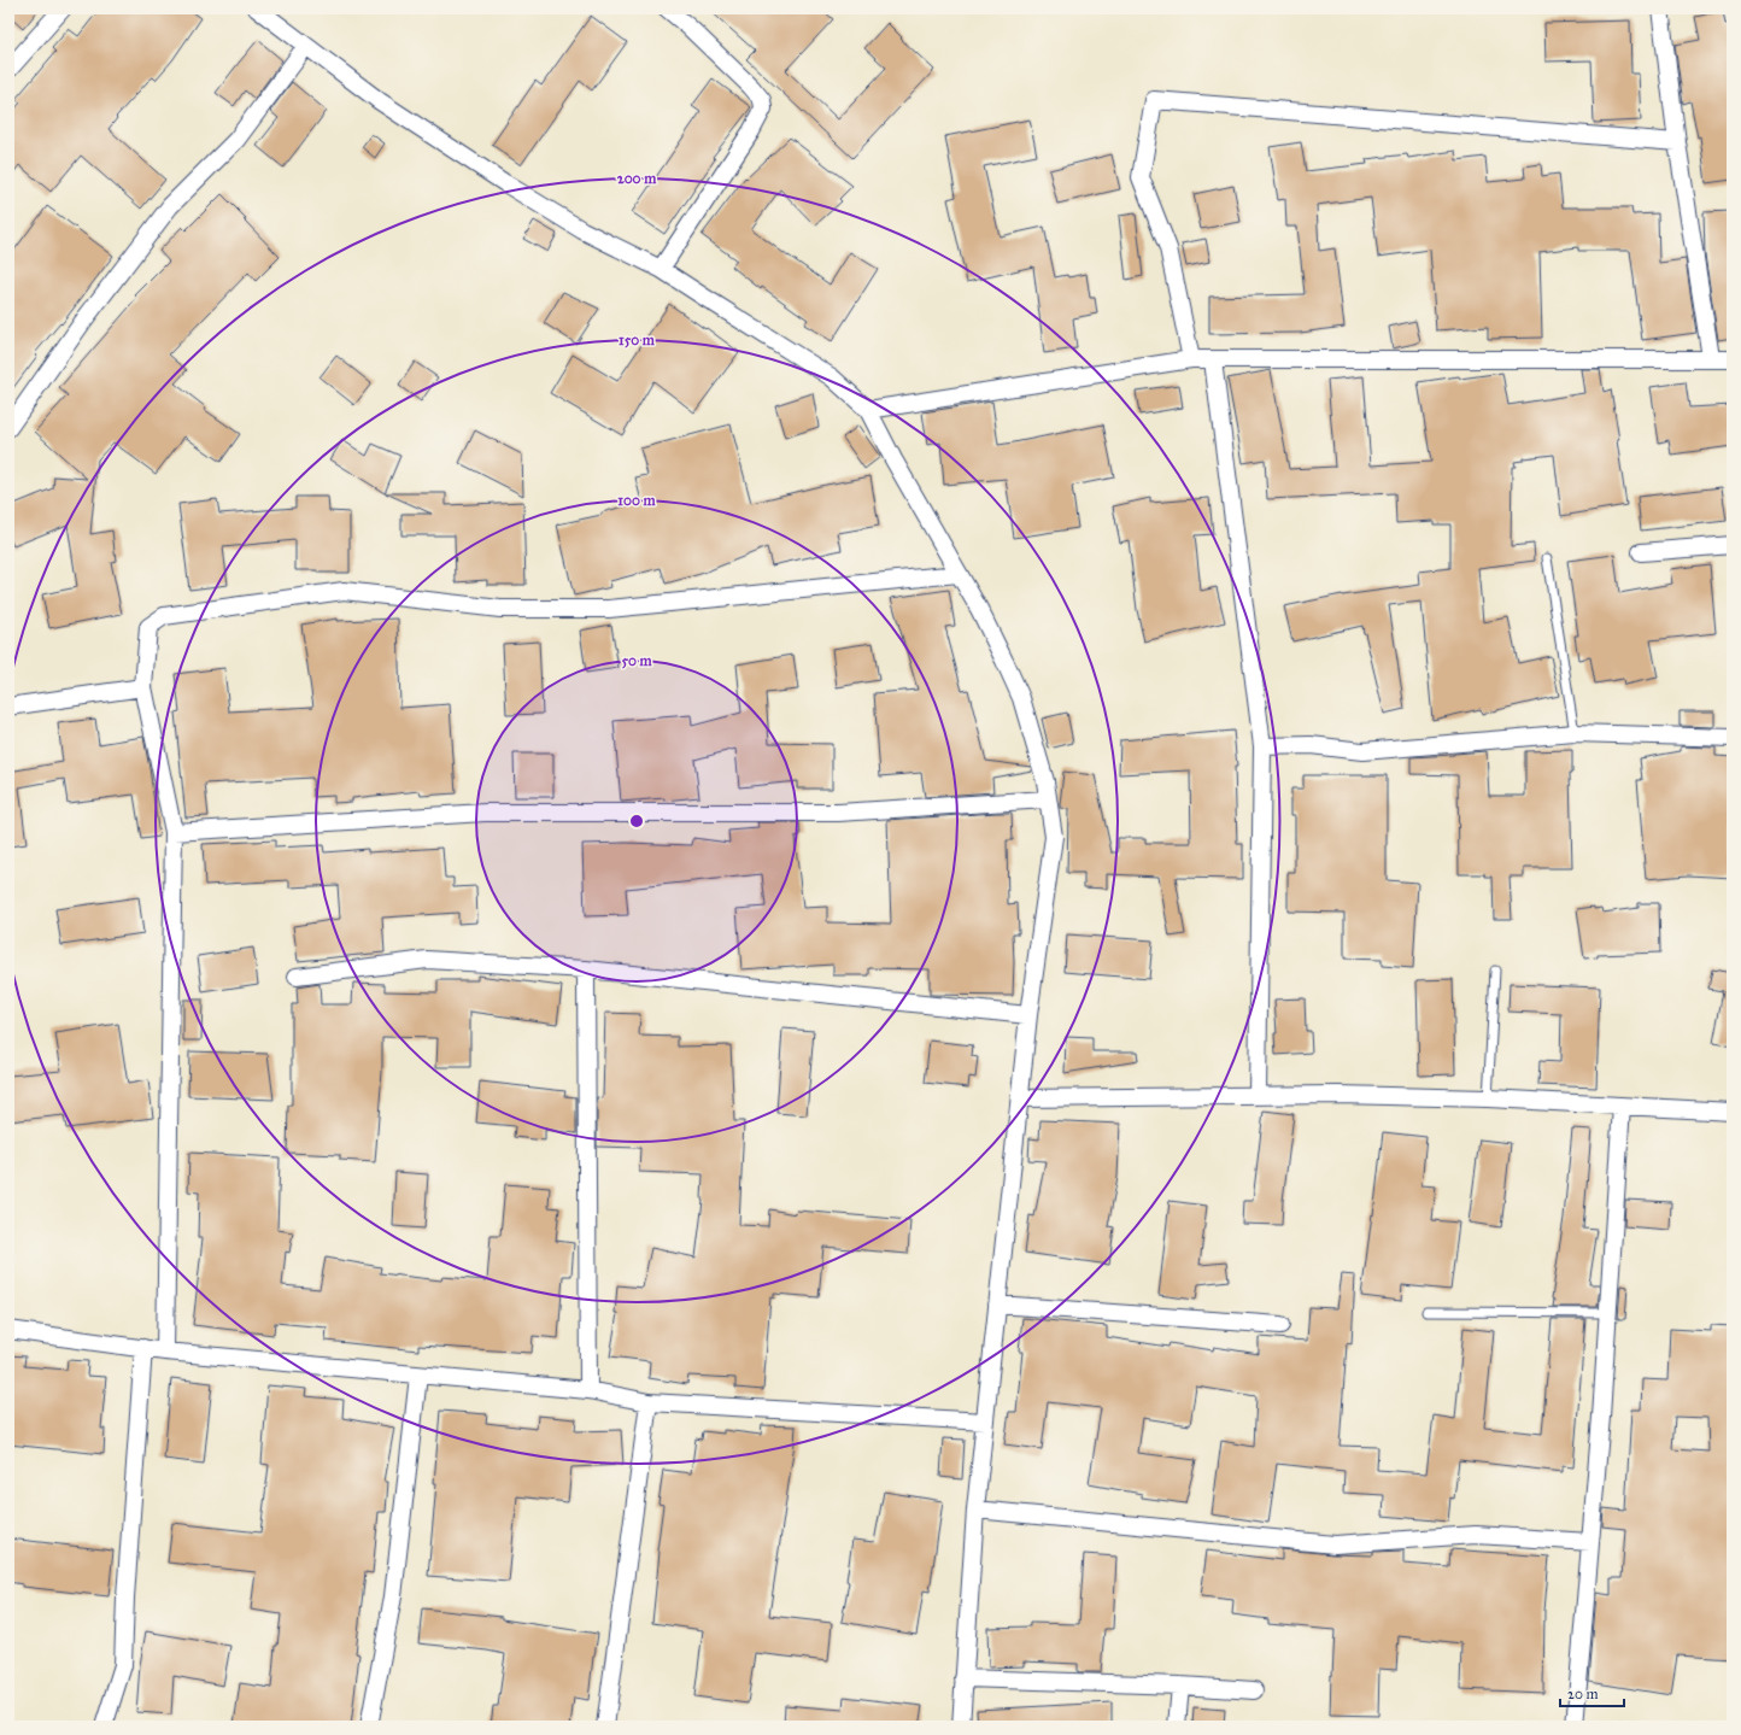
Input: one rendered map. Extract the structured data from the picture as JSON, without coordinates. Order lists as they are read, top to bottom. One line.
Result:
{"scale_bar":"20 m","rings":["200 m","150 m","100 m","50 m"]}
